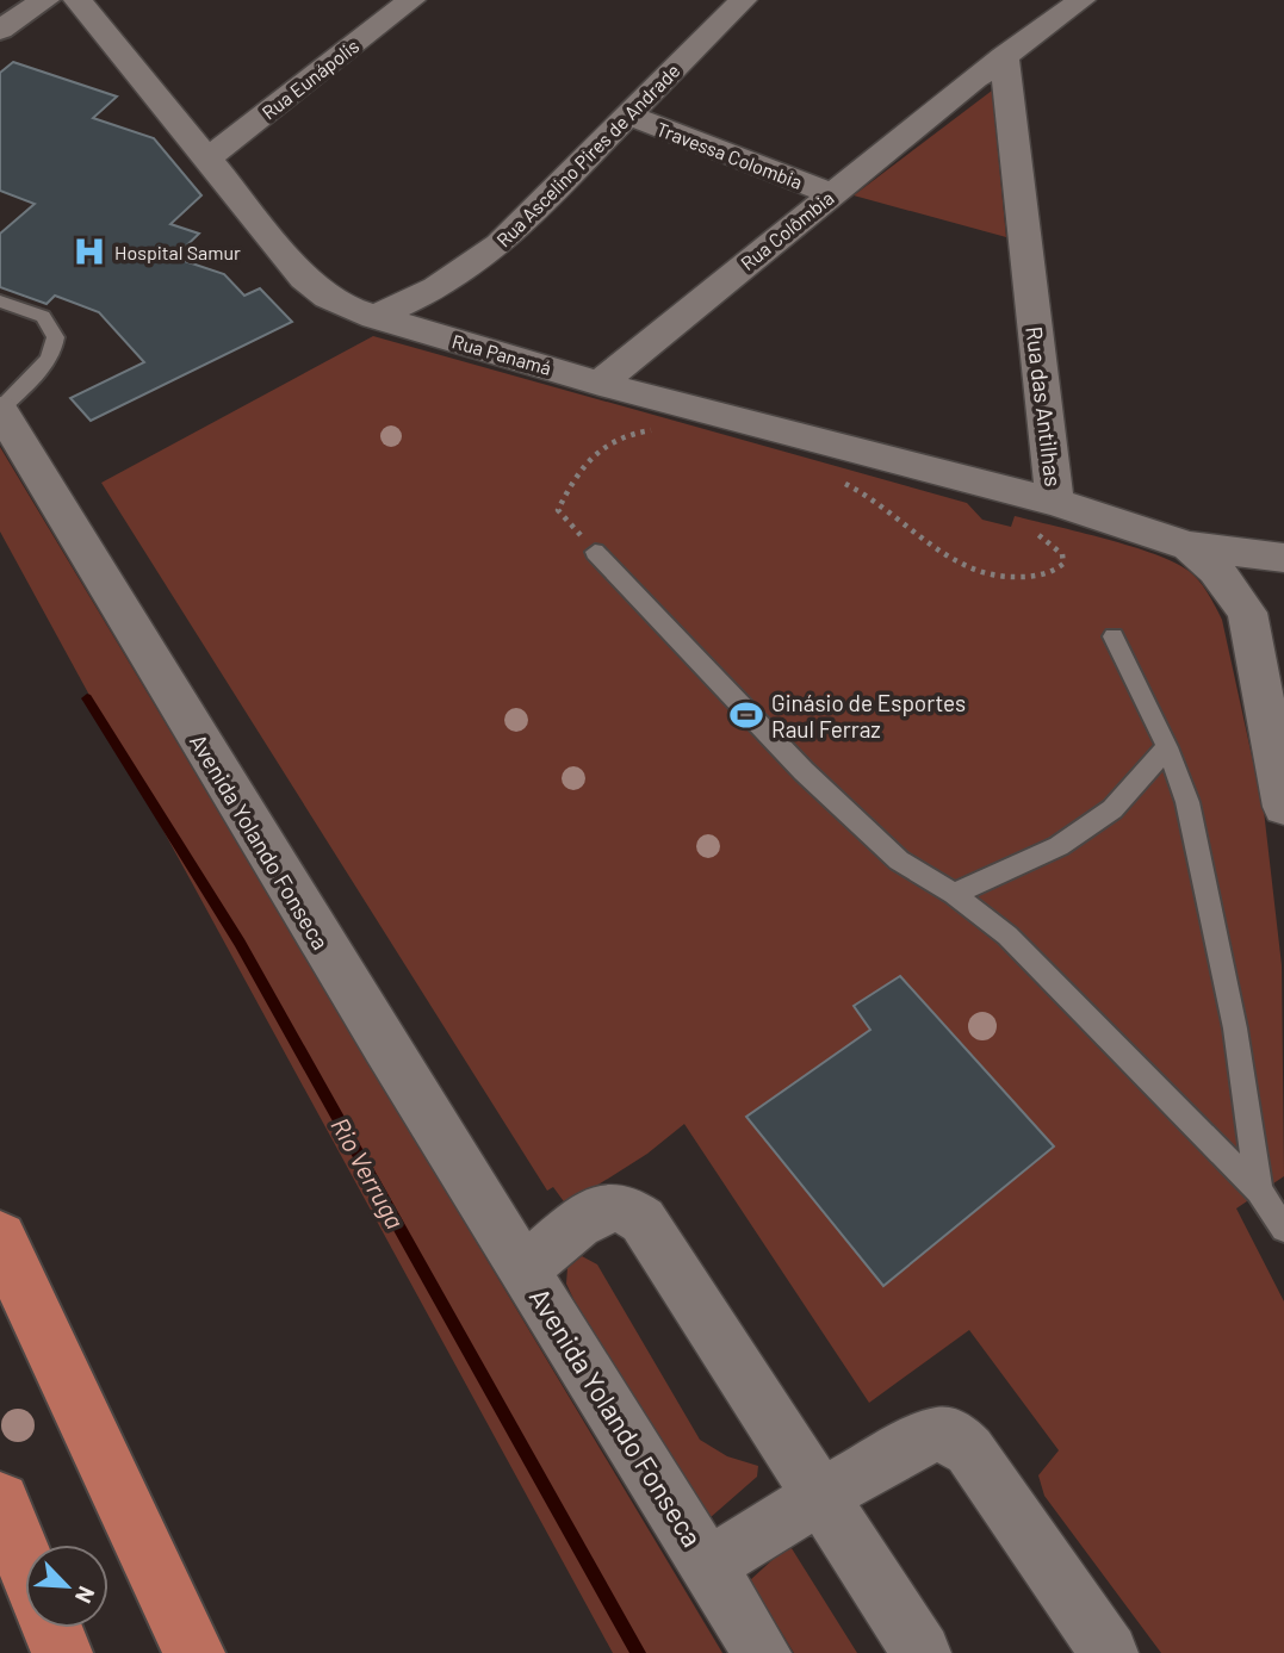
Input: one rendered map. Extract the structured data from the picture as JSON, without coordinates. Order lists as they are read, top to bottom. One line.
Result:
{"streets":{"street":["Rua Eunápolis","Rua Ascelino Pires de Andrade","Travessa Colombia","Rua Colômbia","Rua Panamá","Rua das Antilhas","Avenida Yolando Fonseca"]},"crossings":[["Rua Eunápolis","Rua Panamá"],["Rua Ascelino Pires de Andrade","Travessa Colombia"],["Rua Ascelino Pires de Andrade","Rua Panamá"],["Travessa Colombia","Rua Colômbia"],["Rua Colômbia","Rua Panamá"],["Rua Colômbia","Rua das Antilhas"],["Rua Panamá","Rua das Antilhas"]],"water":["Rio Verruga"],"places":{"hospital":["Hospital Samur"],"sports":["Ginásio de Esportes Raul Ferraz"]},"north":"bottom right"}
